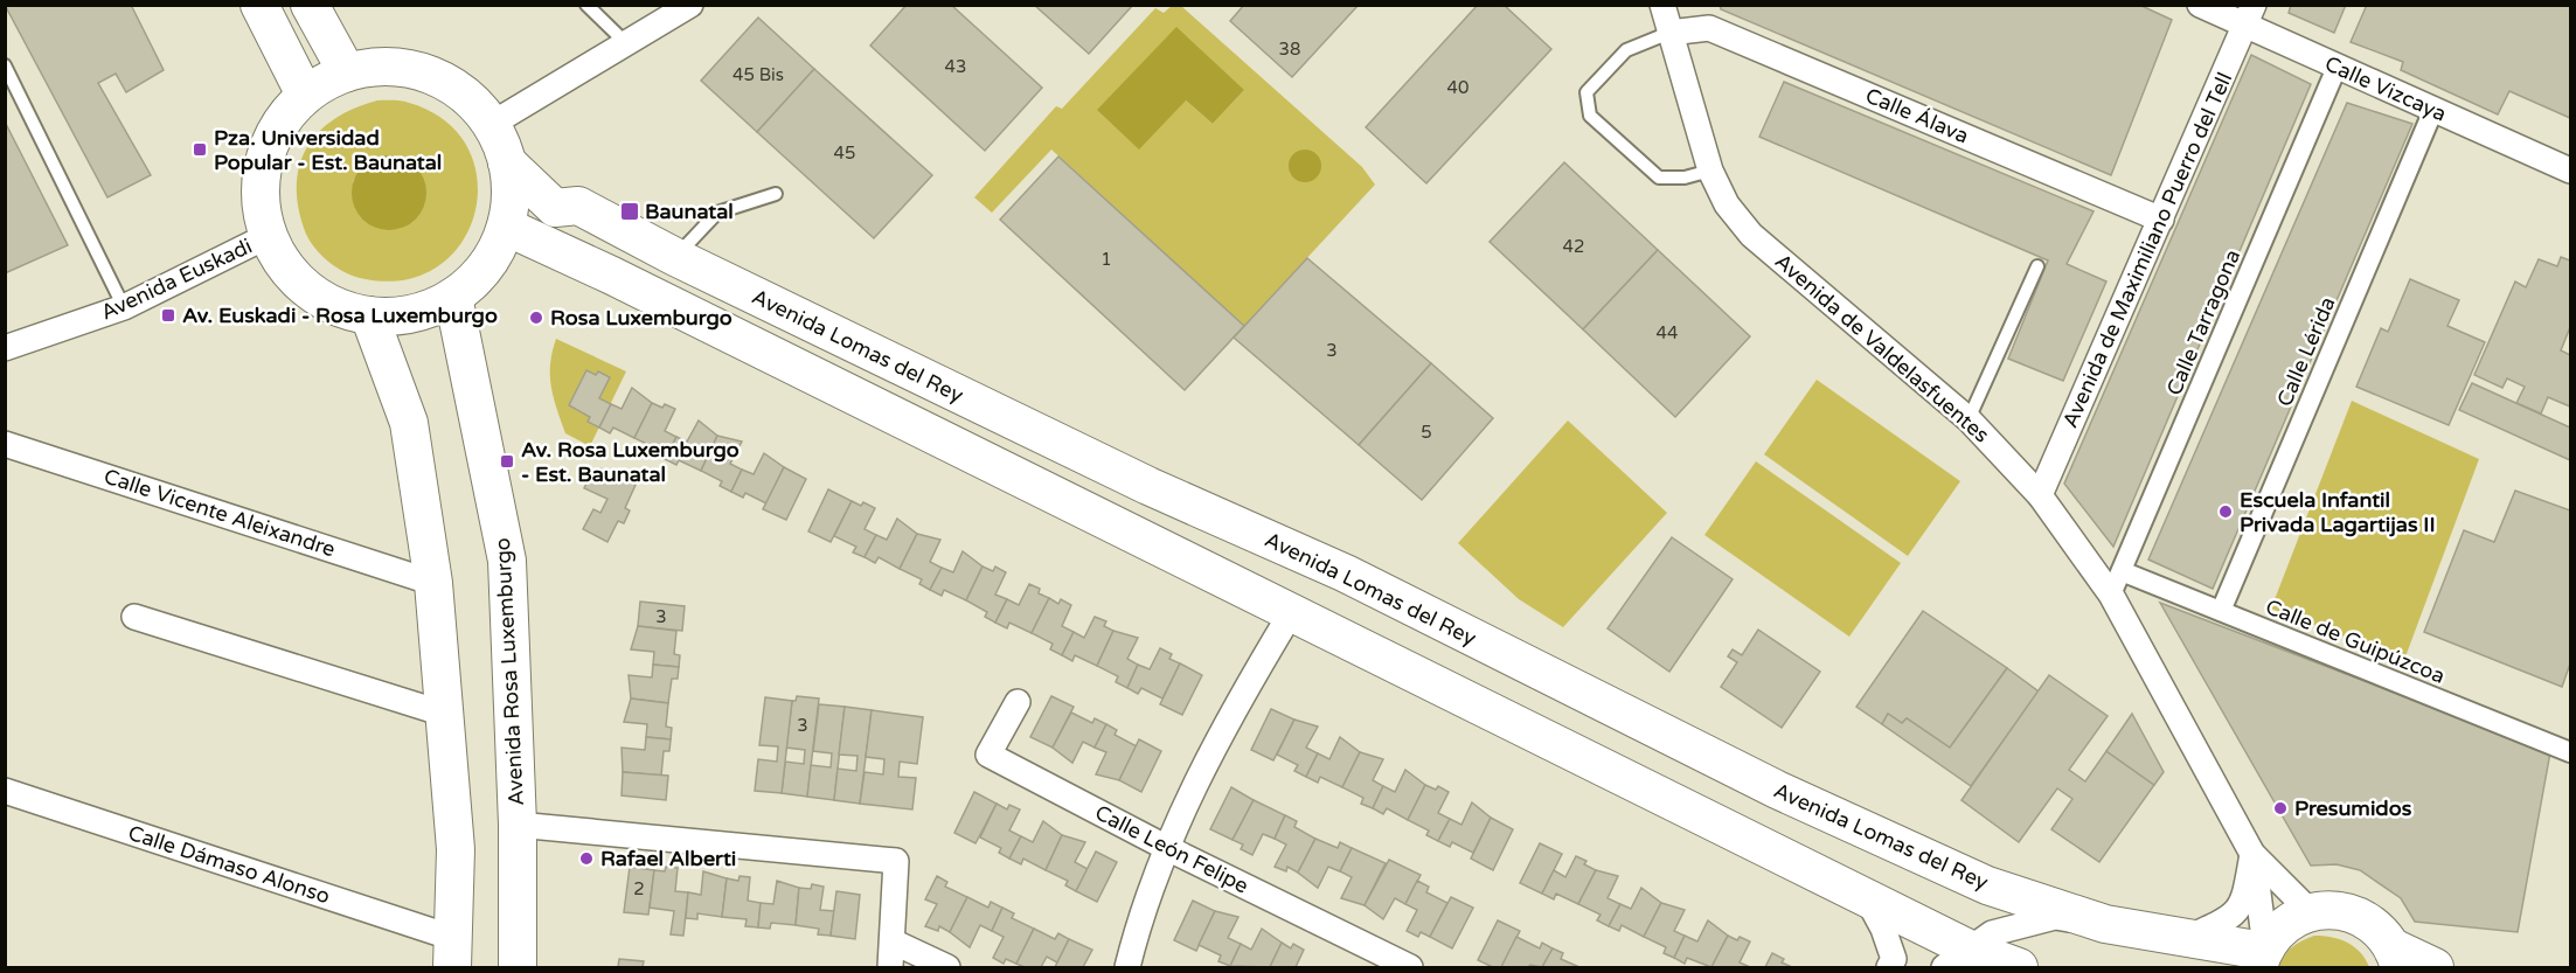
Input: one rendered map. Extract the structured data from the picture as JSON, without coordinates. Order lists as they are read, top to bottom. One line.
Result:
{"streets":{"main road":["Avenida Lomas del Rey","Avenida Rosa Luxemburgo"],"street":["Calle Vizcaya","Calle Álava","Avenida de Maximiliano Puerro del Tell","Avenida Euskadi","Calle Tarragona","Avenida de Valdelasfuentes","Calle Lérida","Calle Vicente Aleixandre","Calle de Guipúzcoa","Calle León Felipe","Calle Dámaso Alonso"]},"crossings":[["Calle Vizcaya","Avenida de Maximiliano Puerro del Tell"],["Calle Vizcaya","Calle Tarragona"],["Calle Vizcaya","Calle Lérida"],["Calle Álava","Avenida de Maximiliano Puerro del Tell"],["Calle Álava","Avenida de Valdelasfuentes"],["Avenida de Maximiliano Puerro del Tell","Avenida de Valdelasfuentes"],["Avenida Euskadi","Avenida Lomas del Rey"],["Avenida Euskadi","Avenida Rosa Luxemburgo"],["Calle Tarragona","Avenida de Valdelasfuentes"],["Calle Tarragona","Calle de Guipúzcoa"],["Avenida Lomas del Rey","Avenida Rosa Luxemburgo"],["Calle Lérida","Calle de Guipúzcoa"]],"places":{"transit":["Pza. Universidad Popular - Est. Baunatal","Baunatal","Av. Euskadi - Rosa Luxemburgo","Av. Rosa Luxemburgo - Est. Baunatal"],"other":["Rosa Luxemburgo","Escuela Infantil Privada Lagartijas II","Presumidos","Rafael Alberti"]},"house_numbers":["38","43","45 Bis","40","45","42","1","44","3","5","3","3","2"]}
